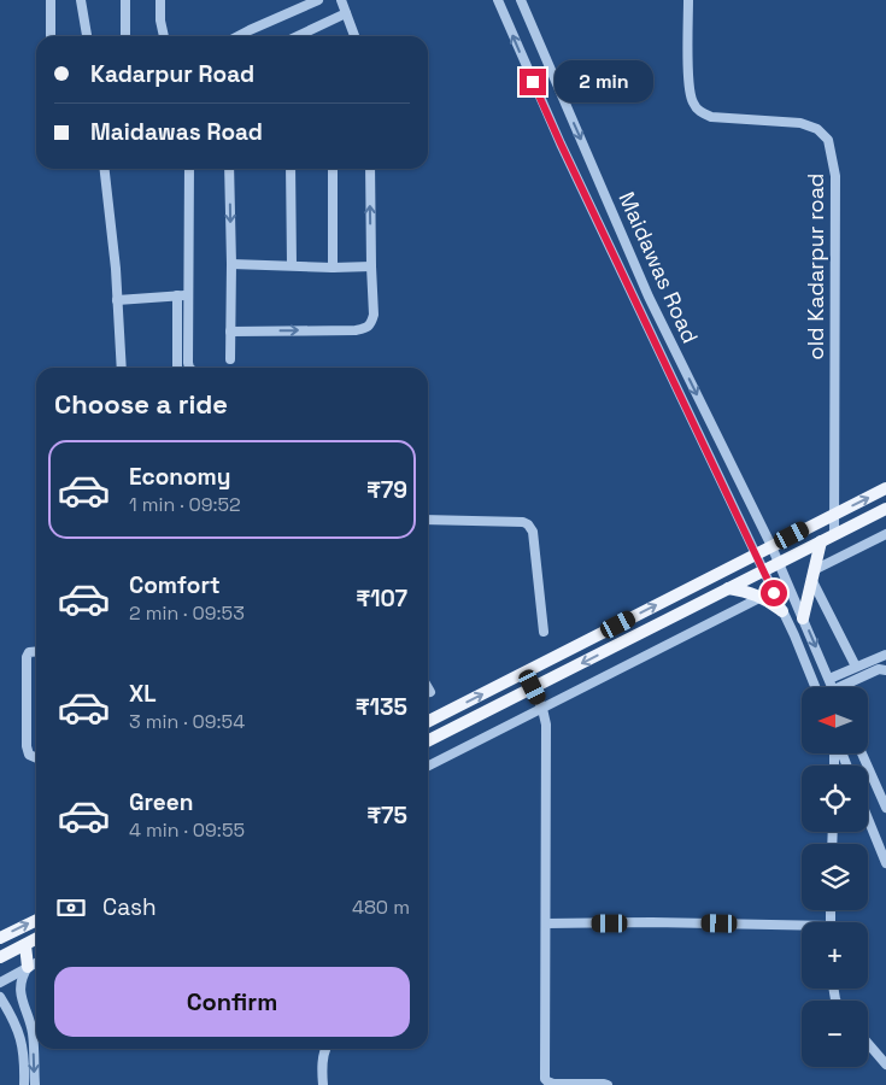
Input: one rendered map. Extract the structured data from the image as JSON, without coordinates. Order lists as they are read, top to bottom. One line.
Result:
{"streets":{"street":["old Kadarpur road","Maidawas Road"]},"north":"left","page":{"banner":["Kadarpur Road","Maidawas Road"],"bubble":"2 min","heading":"Choose a ride","list":[{"name":"Economy","note":"1 min · 09:52","value":"₹79"},{"name":"Comfort","note":"2 min · 09:53","value":"₹107"},{"name":"XL","note":"3 min · 09:54","value":"₹135"},{"name":"Green","note":"4 min · 09:55","value":"₹75"}],"map_buttons":["+","−"],"pay":["Cash","480 m"],"buttons":"Confirm"}}
